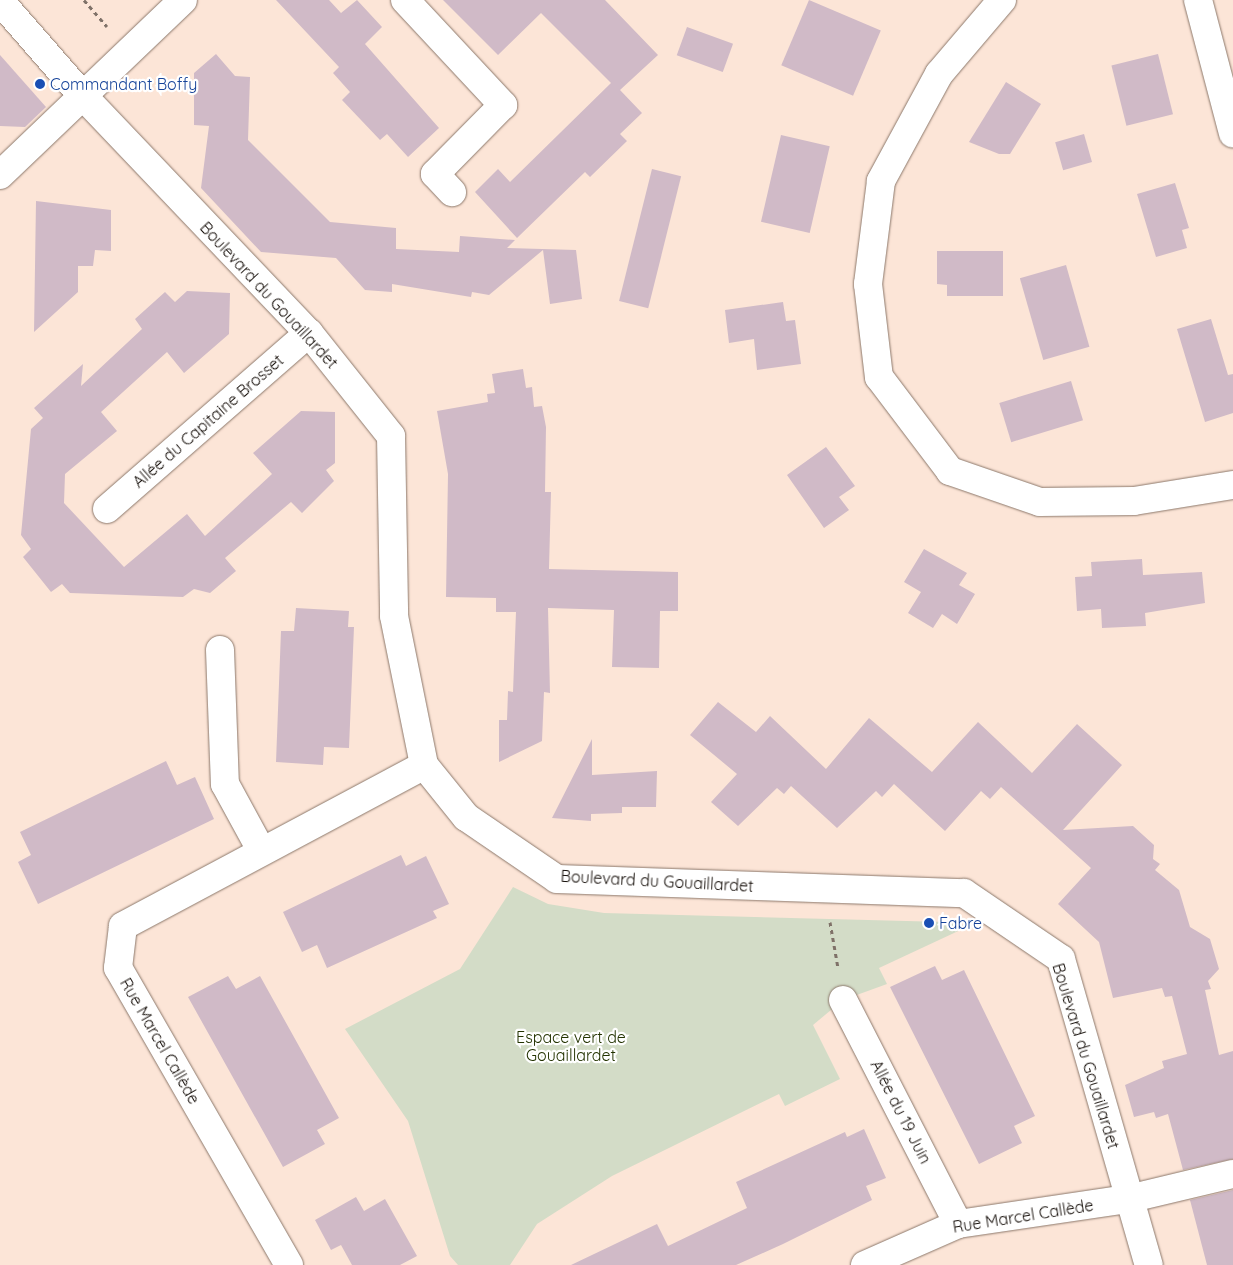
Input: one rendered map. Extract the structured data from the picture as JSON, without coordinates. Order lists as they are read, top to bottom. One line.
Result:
{"streets":{"street":["Boulevard du Gouaillardet","Allée du Capitaine Brosset","Rue Marcel Callède","Allée du 19 Juin"]},"crossings":[["Boulevard du Gouaillardet","Allée du Capitaine Brosset"],["Boulevard du Gouaillardet","Rue Marcel Callède"],["Rue Marcel Callède","Allée du 19 Juin"]],"parks":["Espace vert de Gouaillardet"],"places":["Commandant Boffy","Fabre"]}
